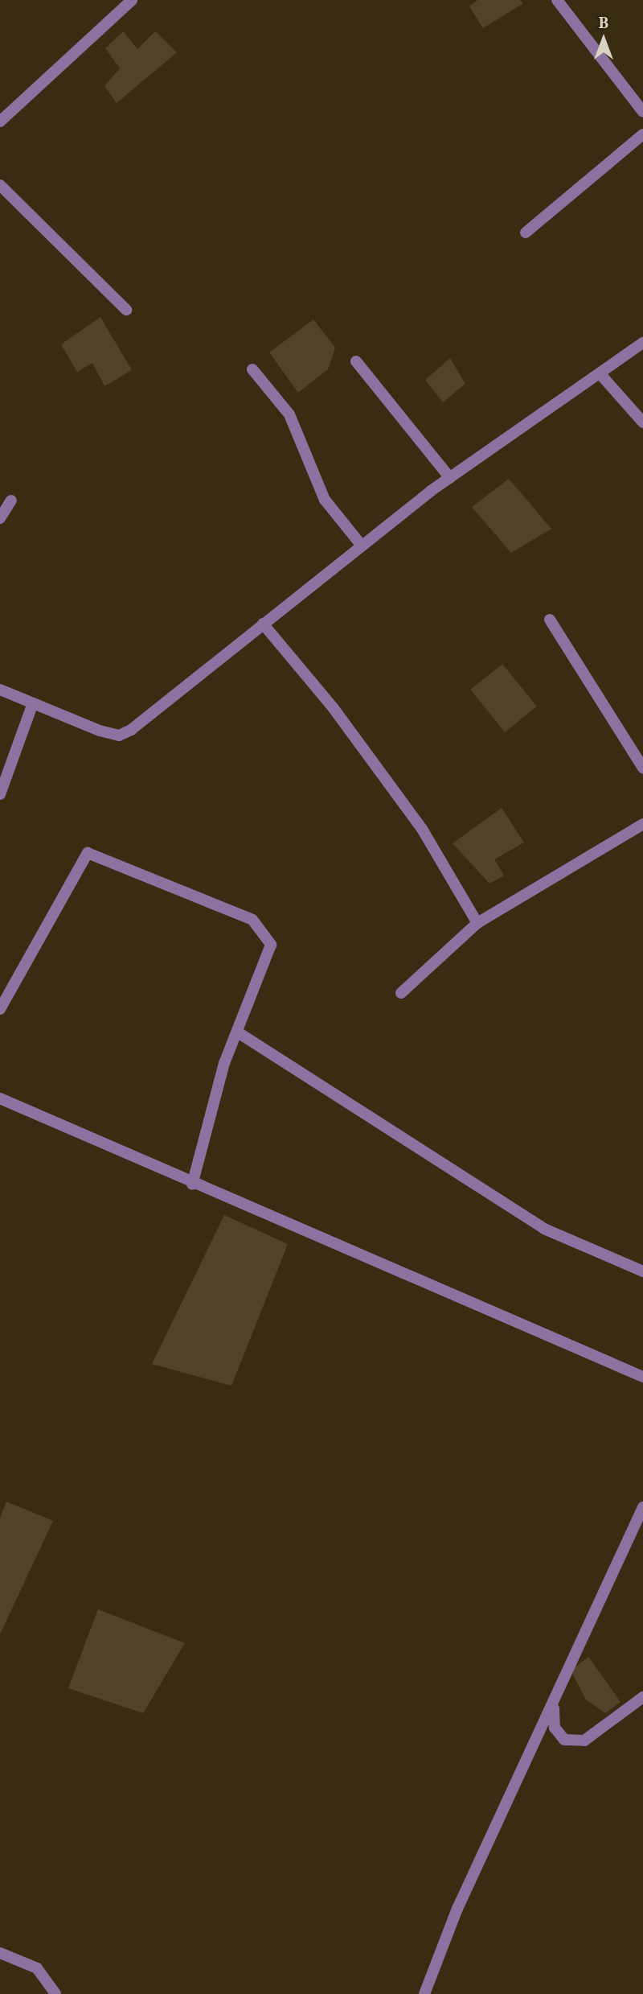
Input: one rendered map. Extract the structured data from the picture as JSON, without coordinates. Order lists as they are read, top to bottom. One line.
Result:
{"north":"top"}
